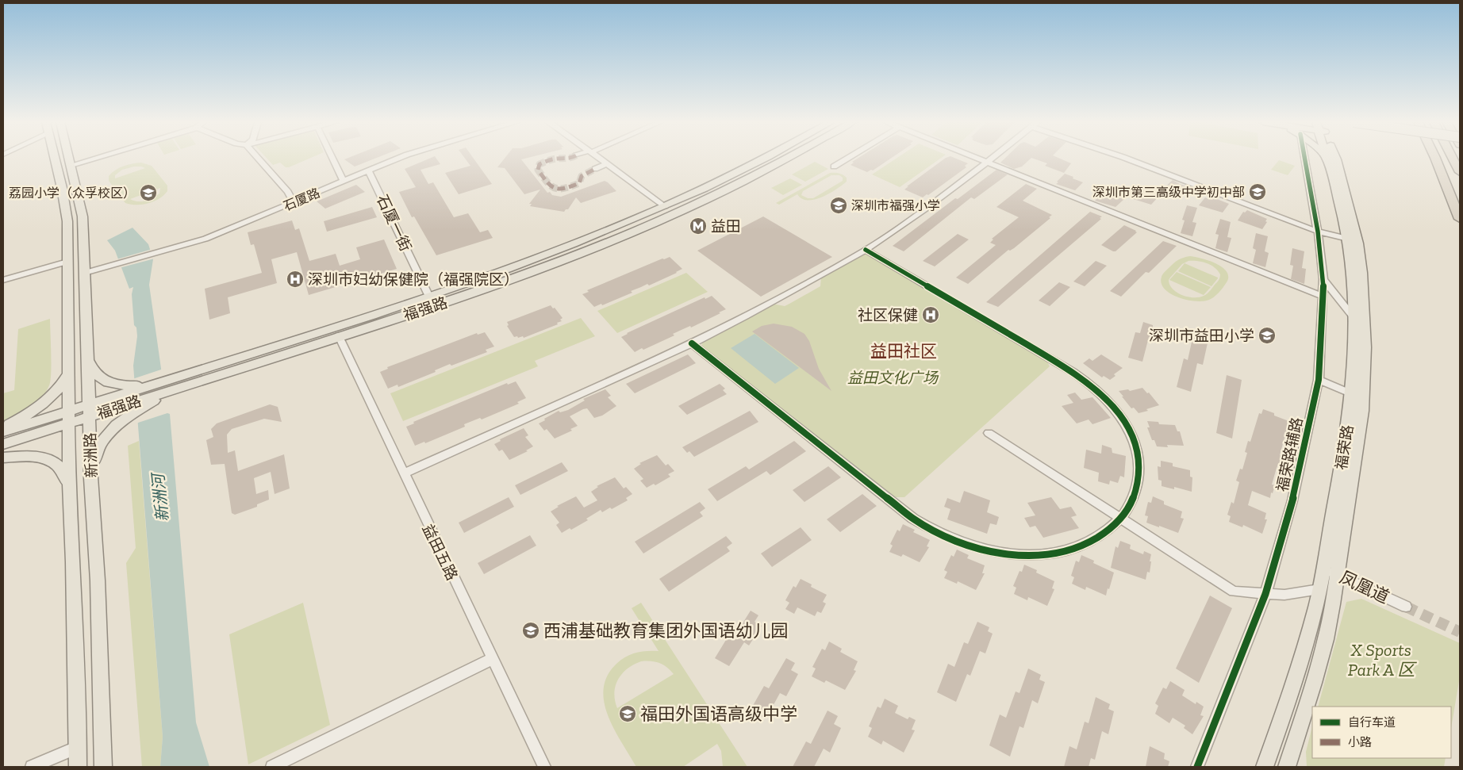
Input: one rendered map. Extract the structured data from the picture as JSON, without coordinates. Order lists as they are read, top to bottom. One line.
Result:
{"streets":{"main road":["福强路","福荣路","新洲路"],"street":["石厦路","石厦一街","福荣路辅路","益田五路","凤凰道"]},"crossings":[["石厦路","石厦一街"],["石厦路","新洲路"],["石厦一街","福强路"],["福强路","新洲路"],["福强路","益田五路"],["福荣路","凤凰道"]],"districts":["益田社区"],"water":["新洲河"],"parks":["益田文化广场","X Sports Park A 区"],"places":{"school or university":["深圳市第三高级中学初中部","荔园小学（众孚校区）","深圳市福强小学","深圳市益田小学","西浦基础教育集团外国语幼儿园","福田外国语高级中学"],"metro station":["益田"],"hospital":["深圳市妇幼保健院（福强院区）","社区保健"]},"legend":["自行车道","小路"]}
